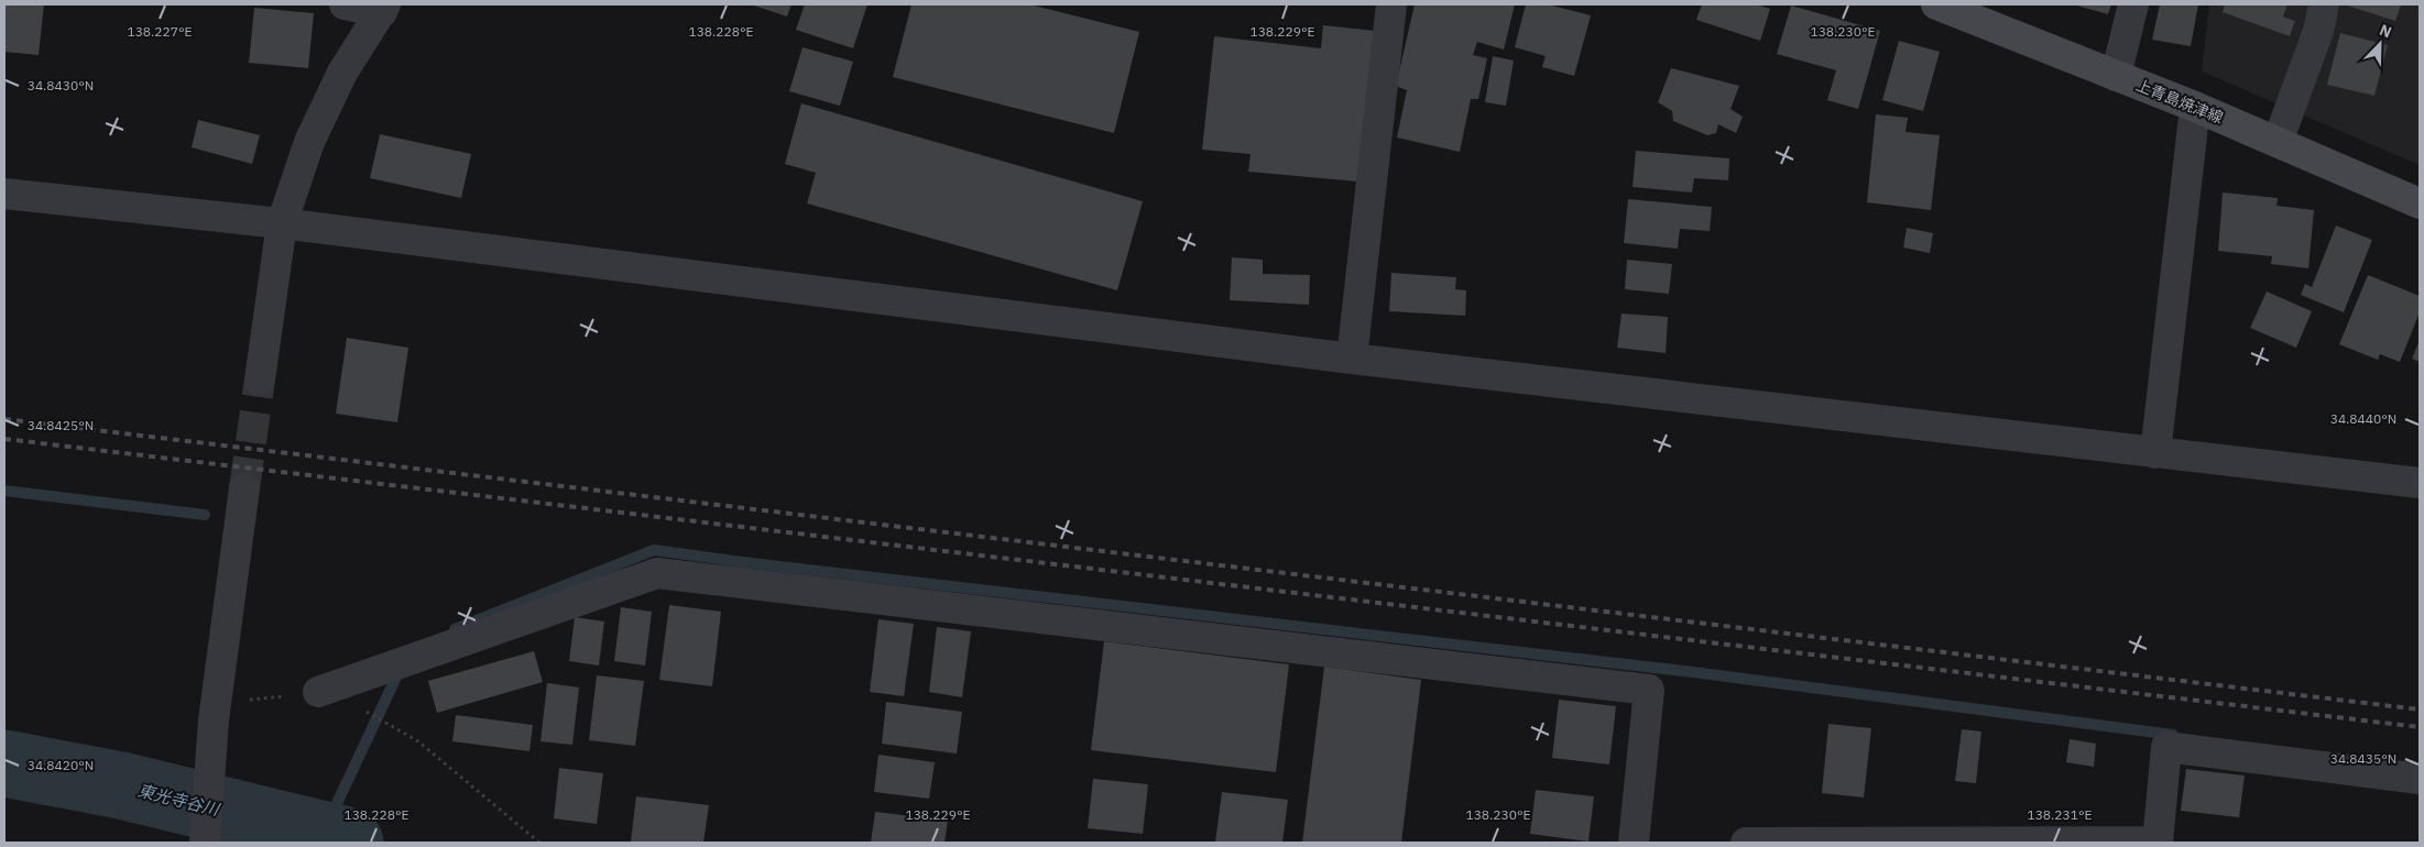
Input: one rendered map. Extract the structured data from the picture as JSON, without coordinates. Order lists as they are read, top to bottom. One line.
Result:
{"streets":{"main road":["上青島焼津線"]},"water":["東光寺谷川"],"north":"top right","coordinates":["138.227°E","138.228°E","138.229°E","138.230°E","34.8430°N","34.8440°N","34.8425°N","34.8435°N","34.8420°N","138.231°E"]}
